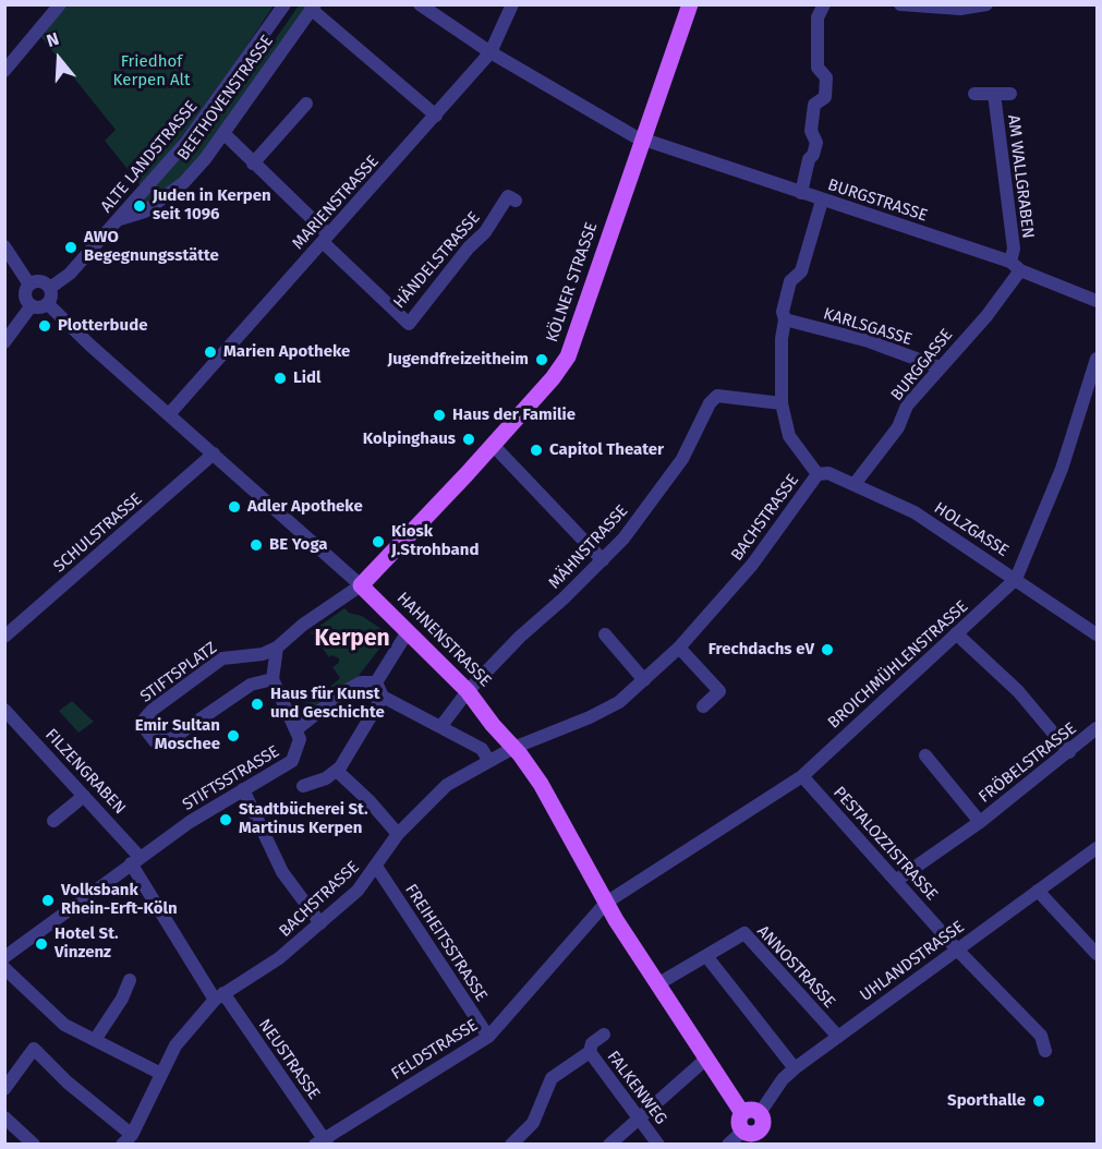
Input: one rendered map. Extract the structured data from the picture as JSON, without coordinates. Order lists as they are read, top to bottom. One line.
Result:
{"streets":{"main road":["KÖLNER STRASSE","HAHNENSTRASSE"],"street":["BEETHOVENSTRASSE","ALTE LANDSTRASSE","AM WALLGRABEN","BURGSTRASSE","MARIENSTRASSE","HÄNDELSTRASSE","KARLSGASSE","BURGGASSE","BACHSTRASSE","HOLZGASSE","SCHULSTRASSE","MÄHNSTRASSE","BROICHMÜHLENSTRASSE","STIFTSPLATZ","FRÖBELSTRASSE","FILZENGRABEN","STIFTSSTRASSE","PESTALOZZISTRASSE","FREIHEITSSTRASSE","UHLANDSTRASSE","ANNOSTRASSE","FELDSTRASSE","NEUSTRASSE","FALKENWEG"]},"crossings":[["BEETHOVENSTRASSE","ALTE LANDSTRASSE"],["ALTE LANDSTRASSE","HAHNENSTRASSE"],["AM WALLGRABEN","BURGSTRASSE"],["AM WALLGRABEN","BURGGASSE"],["BURGSTRASSE","KÖLNER STRASSE"],["BURGSTRASSE","BURGGASSE"],["BURGSTRASSE","BACHSTRASSE"],["MARIENSTRASSE","HÄNDELSTRASSE"],["MARIENSTRASSE","HAHNENSTRASSE"],["KÖLNER STRASSE","HAHNENSTRASSE"],["KARLSGASSE","BURGGASSE"],["KARLSGASSE","BACHSTRASSE"],["BURGGASSE","HOLZGASSE"],["BACHSTRASSE","HOLZGASSE"],["BACHSTRASSE","MÄHNSTRASSE"],["BACHSTRASSE","HAHNENSTRASSE"],["BACHSTRASSE","FREIHEITSSTRASSE"],["BACHSTRASSE","NEUSTRASSE"],["HOLZGASSE","BROICHMÜHLENSTRASSE"],["SCHULSTRASSE","HAHNENSTRASSE"],["MÄHNSTRASSE","HAHNENSTRASSE"],["HAHNENSTRASSE","BROICHMÜHLENSTRASSE"],["HAHNENSTRASSE","UHLANDSTRASSE"],["HAHNENSTRASSE","ANNOSTRASSE"],["HAHNENSTRASSE","FELDSTRASSE"],["BROICHMÜHLENSTRASSE","PESTALOZZISTRASSE"],["BROICHMÜHLENSTRASSE","FELDSTRASSE"],["FRÖBELSTRASSE","PESTALOZZISTRASSE"],["FILZENGRABEN","STIFTSSTRASSE"],["FILZENGRABEN","NEUSTRASSE"],["STIFTSSTRASSE","NEUSTRASSE"],["PESTALOZZISTRASSE","UHLANDSTRASSE"],["FREIHEITSSTRASSE","FELDSTRASSE"],["UHLANDSTRASSE","ANNOSTRASSE"],["FELDSTRASSE","NEUSTRASSE"]],"districts":["Kerpen"],"parks":["Friedhof Kerpen Alt"],"places":["Juden in Kerpen seit 1096","AWO Begegnungsstätte","Plotterbude","Marien Apotheke","Jugendfreizeitheim","Lidl","Haus der Familie","Kolpinghaus","Capitol Theater","Adler Apotheke","Kiosk J.Strohband","BE Yoga","Frechdachs eV","Haus für Kunst und Geschichte","Emir Sultan Moschee","Stadtbücherei St. Martinus Kerpen","Volksbank Rhein-Erft-Köln","Hotel St. Vinzenz","Sporthalle"],"north":"top"}
